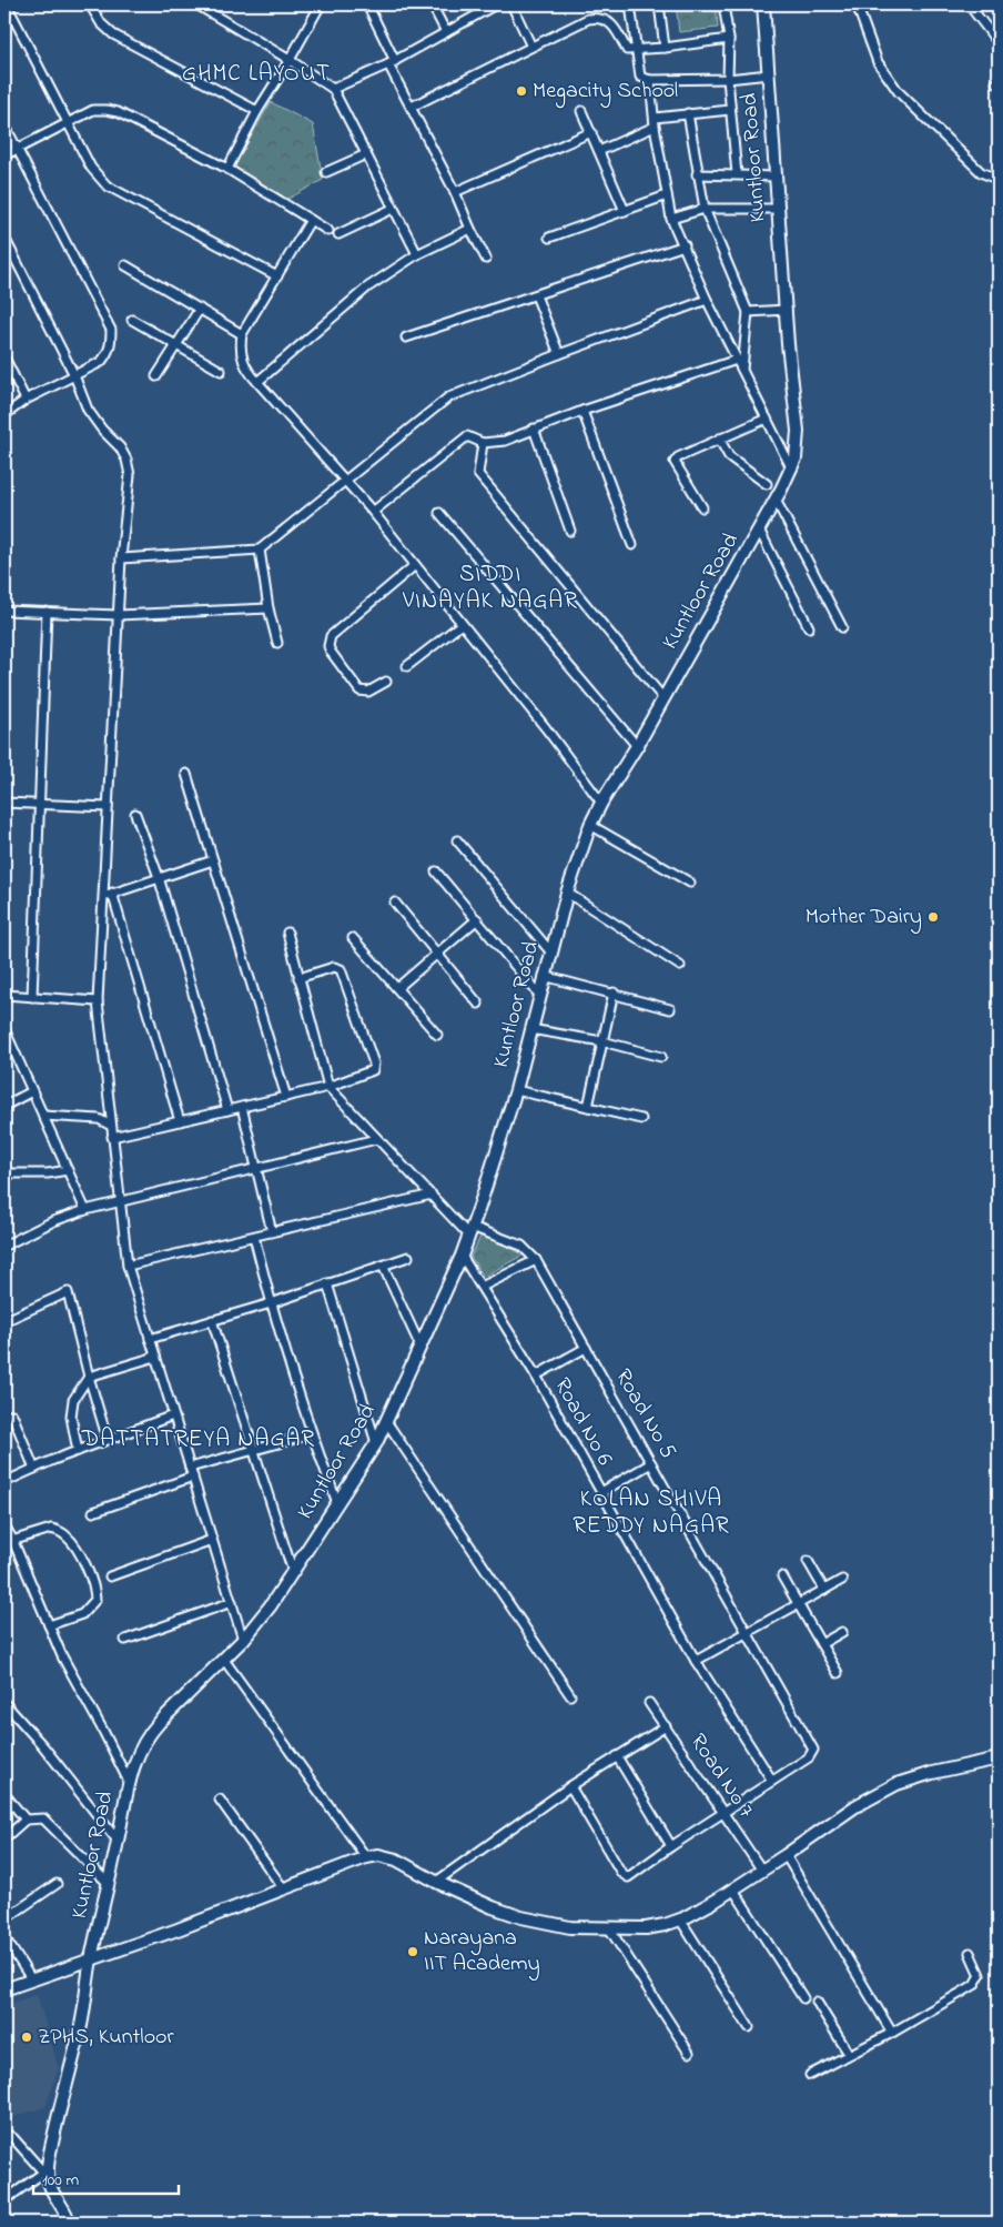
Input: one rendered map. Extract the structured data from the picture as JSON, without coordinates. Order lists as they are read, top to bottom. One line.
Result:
{"streets":{"street":["Kuntloor Road","Road No 5","Road No 6","Road No 7"]},"crossings":[["Kuntloor Road","Road No 5"],["Kuntloor Road","Road No 6"],["Road No 5","Road No 6"]],"districts":["GHMC LAYOUT","SIDDI VINAYAK NAGAR","DATTATREYA NAGAR","KOLAN SHIVA REDDY NAGAR"],"places":["Megacity School","Mother Dairy","Narayana IIT Academy","ZPHS, Kuntloor"],"scale_bar":"100 m"}
